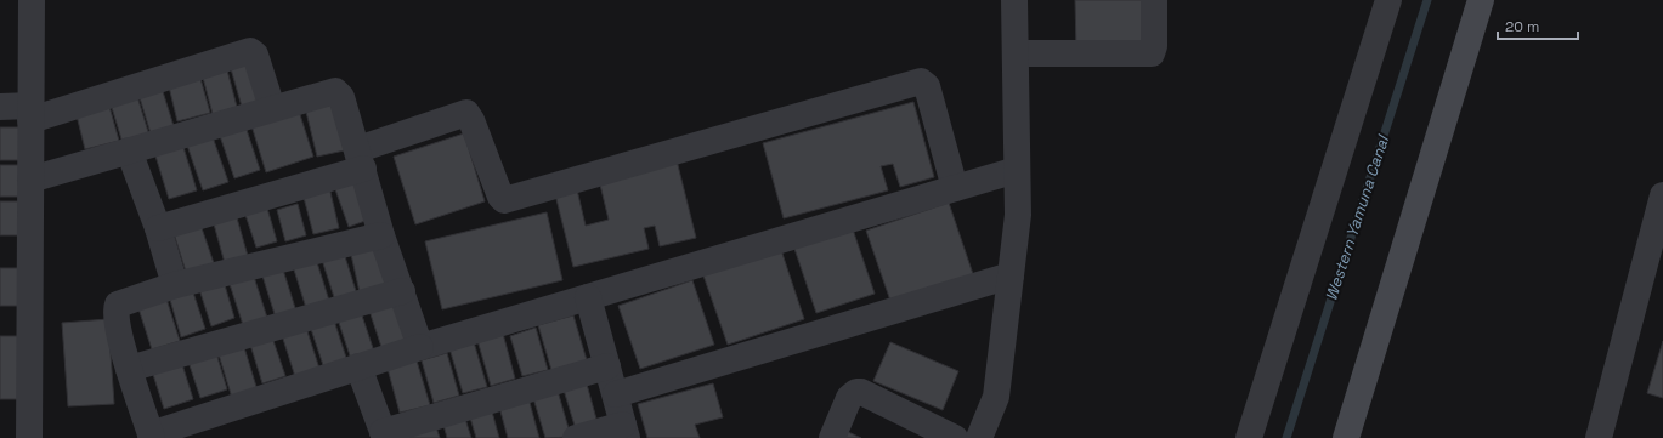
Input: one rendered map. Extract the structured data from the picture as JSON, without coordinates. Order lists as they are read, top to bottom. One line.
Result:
{"water":["Western Yamuna Canal"],"scale_bar":"20 m"}
